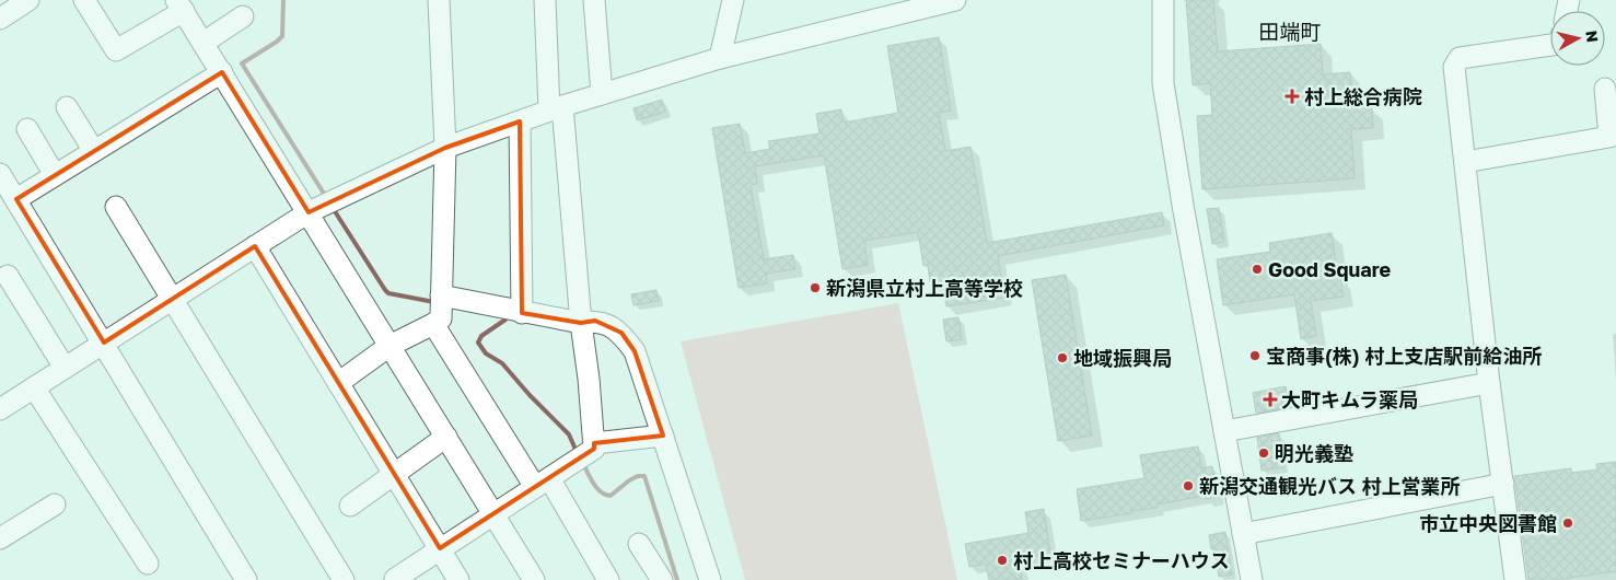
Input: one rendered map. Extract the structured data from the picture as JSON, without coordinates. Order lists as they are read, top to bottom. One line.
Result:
{"districts":["田端町"],"places":{"health":["村上総合病院","大町キムラ薬局"],"other":["Good Square","新潟県立村上高等学校","宝商事(株) 村上支店駅前給油所","地域振興局","明光義塾","新潟交通観光バス 村上営業所","市立中央図書館","村上高校セミナーハウス"]},"north":"right"}
